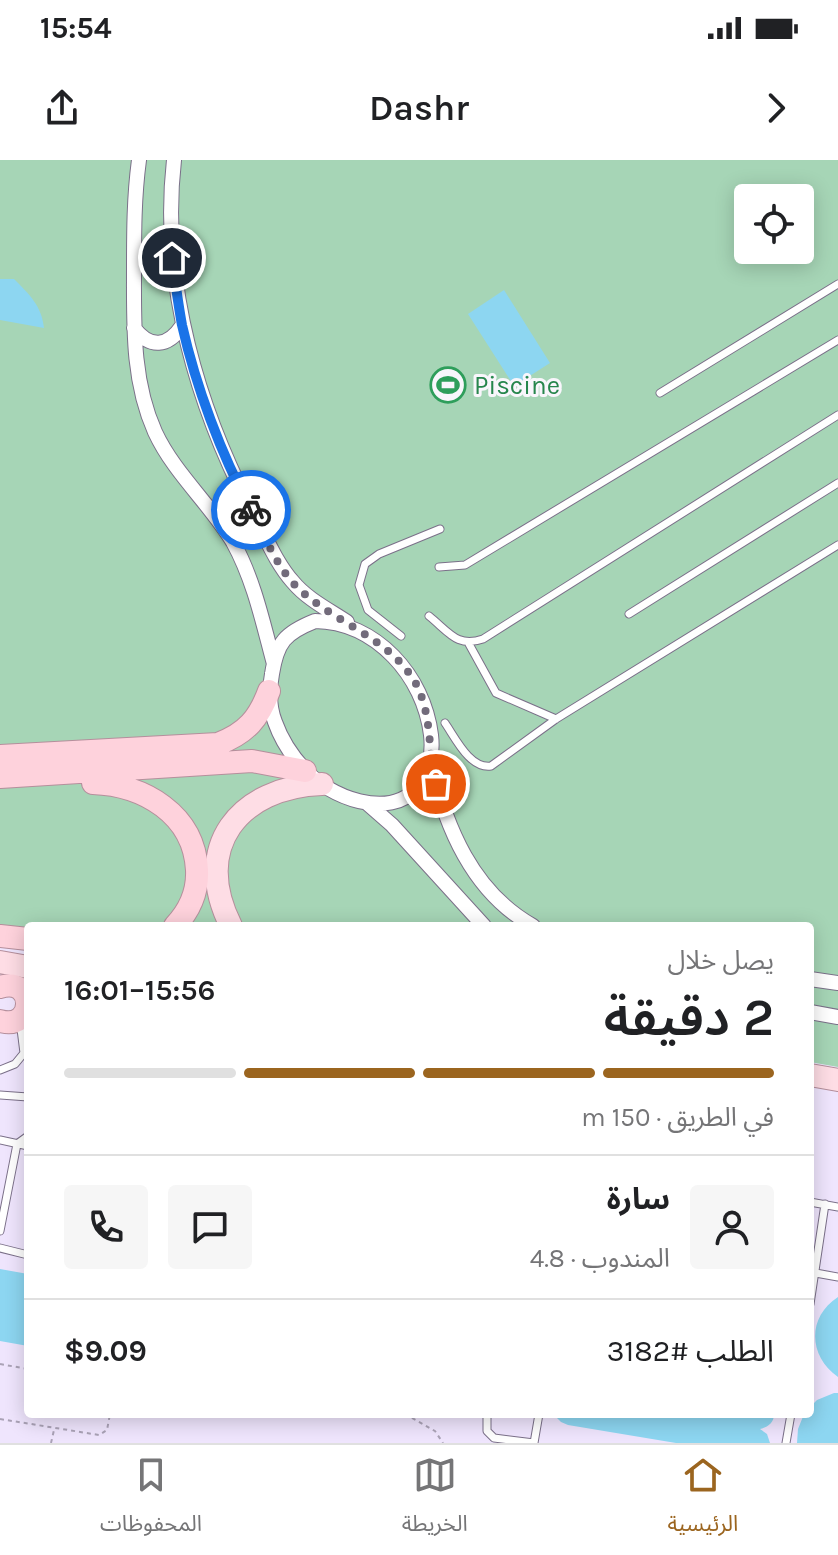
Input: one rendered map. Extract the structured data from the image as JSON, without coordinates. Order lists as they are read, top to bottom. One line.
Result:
{"places":{"sports":["Piscine"]},"page":{"status":"15:54","header":"Dashr","heading":["2 دقيقة","يصل خلال","15:56–16:01"],"panel":["سارة","المندوب · 4.8","الطلب #3182","$9.09"],"bar":"في الطريق · 150 m","tabs":["الرئيسية","الخريطة","المحفوظات"]}}
